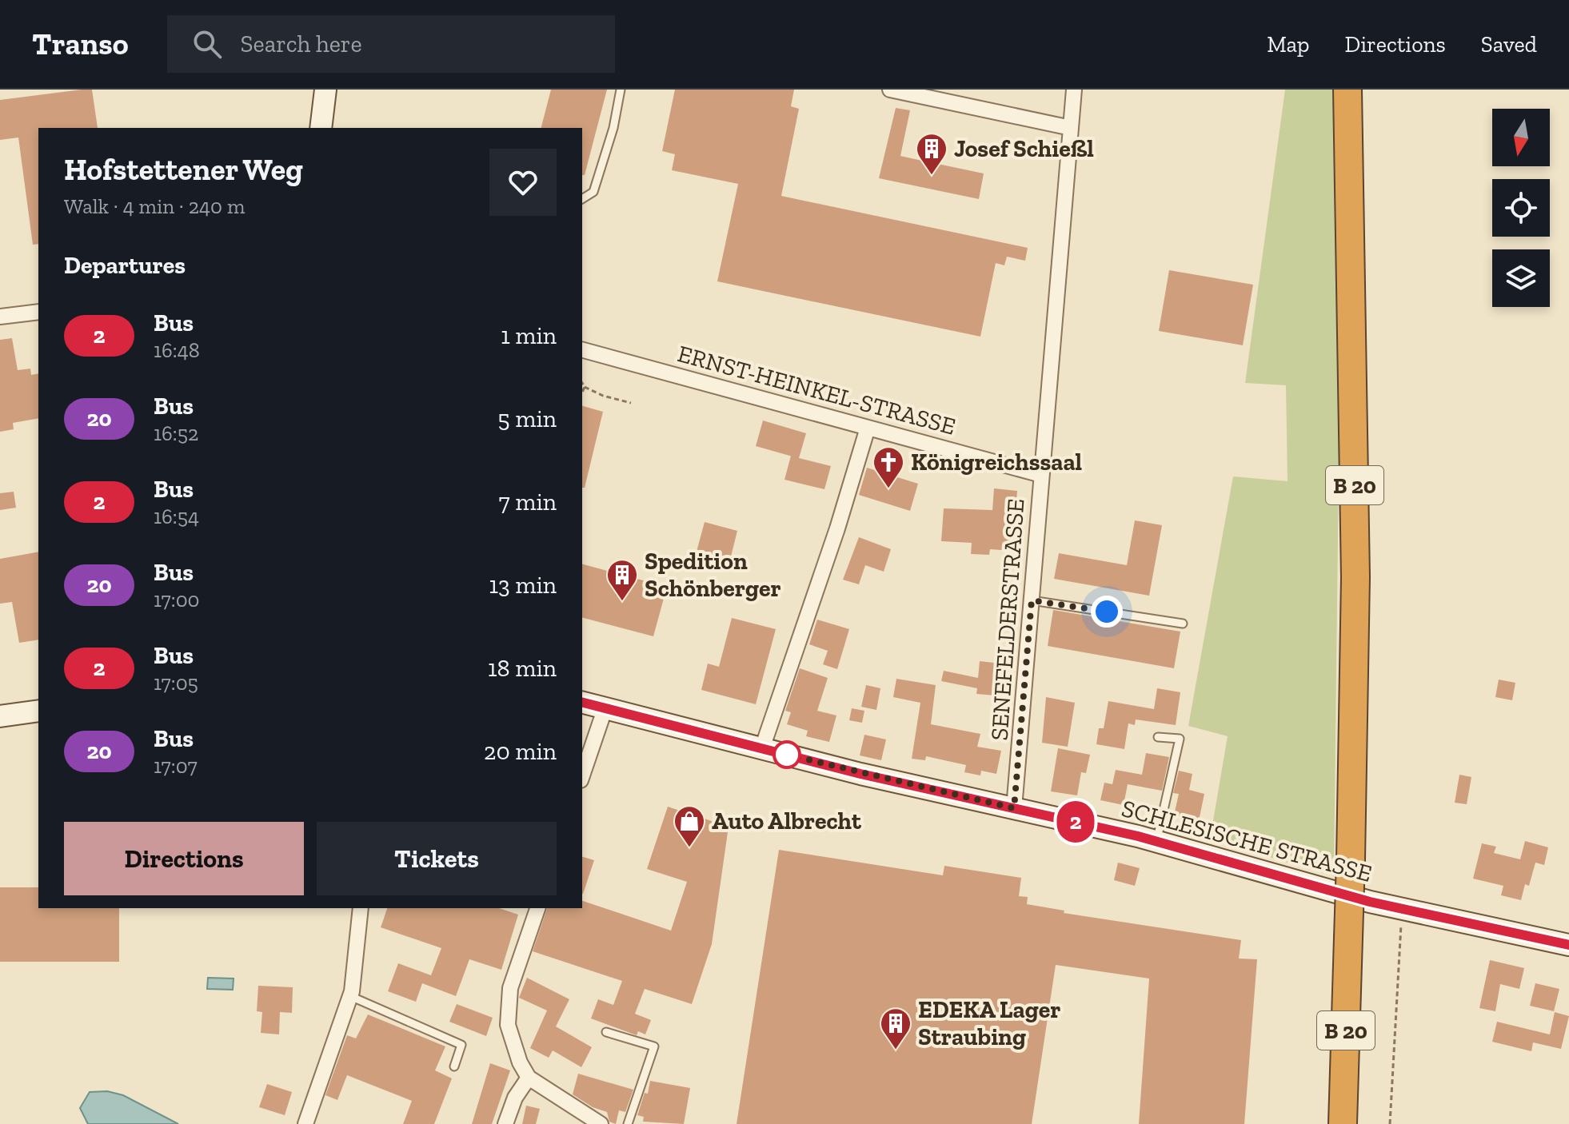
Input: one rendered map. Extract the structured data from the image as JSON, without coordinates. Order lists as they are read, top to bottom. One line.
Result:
{"streets":{"highway":["B 20"],"street":["ERNST-HEINKEL-STRASSE","SENEFELDERSTRASSE","SCHLESISCHE STRASSE"]},"crossings":[["ERNST-HEINKEL-STRASSE","SENEFELDERSTRASSE"],["SENEFELDERSTRASSE","SCHLESISCHE STRASSE"]],"places":{"building":["Josef Schießl","Spedition Schönberger","EDEKA Lager Straubing"],"church":["Königreichssaal"],"shop":["Auto Albrecht"]},"lines":["bus line 2"],"north":"bottom","page":{"header":"Transo","search":"Search here","nav":["Map","Directions","Saved"],"on_map":"2","heading":[["Hofstettener Weg","Walk · 4 min · 240 m"],"Departures"],"list":[{"mark":"2","name":"Bus","note":"16:48","value":"1 min"},{"mark":"20","name":"Bus","note":"16:52","value":"5 min"},{"mark":"2","name":"Bus","note":"16:54","value":"7 min"},{"mark":"20","name":"Bus","note":"17:00","value":"13 min"},{"mark":"2","name":"Bus","note":"17:05","value":"18 min"},{"mark":"20","name":"Bus","note":"17:07","value":"20 min"}],"buttons":["Directions","Tickets"]}}
